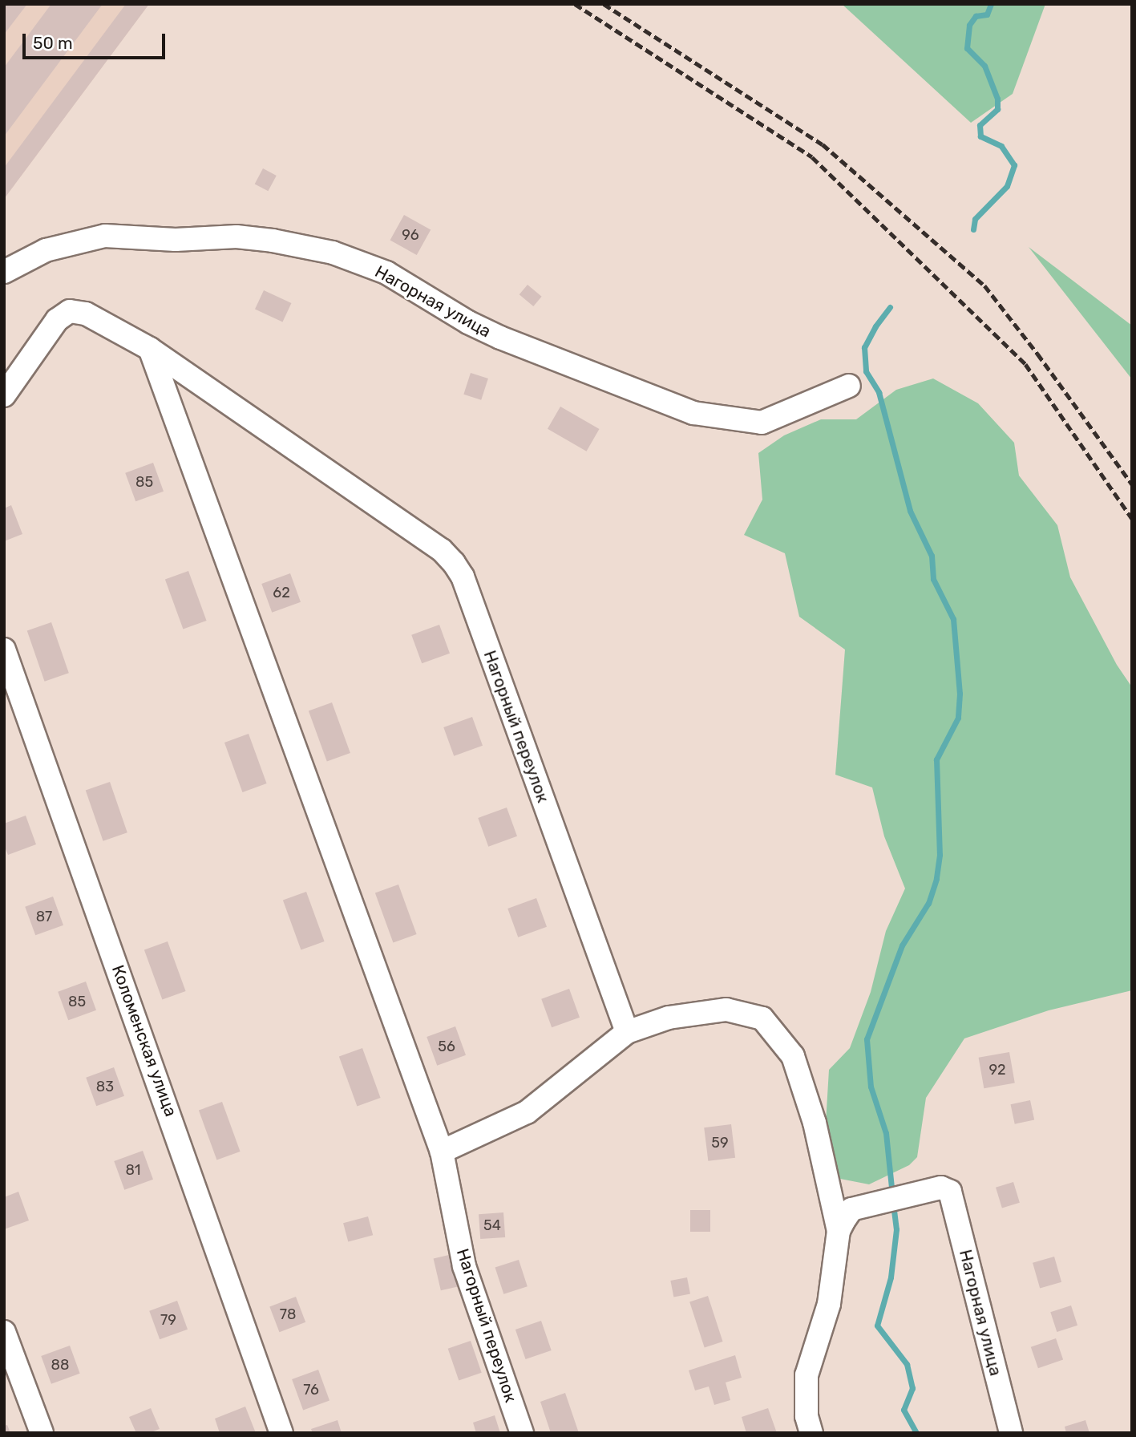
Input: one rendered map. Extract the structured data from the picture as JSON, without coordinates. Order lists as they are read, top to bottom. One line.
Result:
{"streets":{"street":["Нагорная улица","Нагорный переулок","Коломенская улица"]},"house_numbers":["96","85","62","87","85","56","92","83","59","81","54","78","79","88","76"],"scale_bar":"50 m"}
